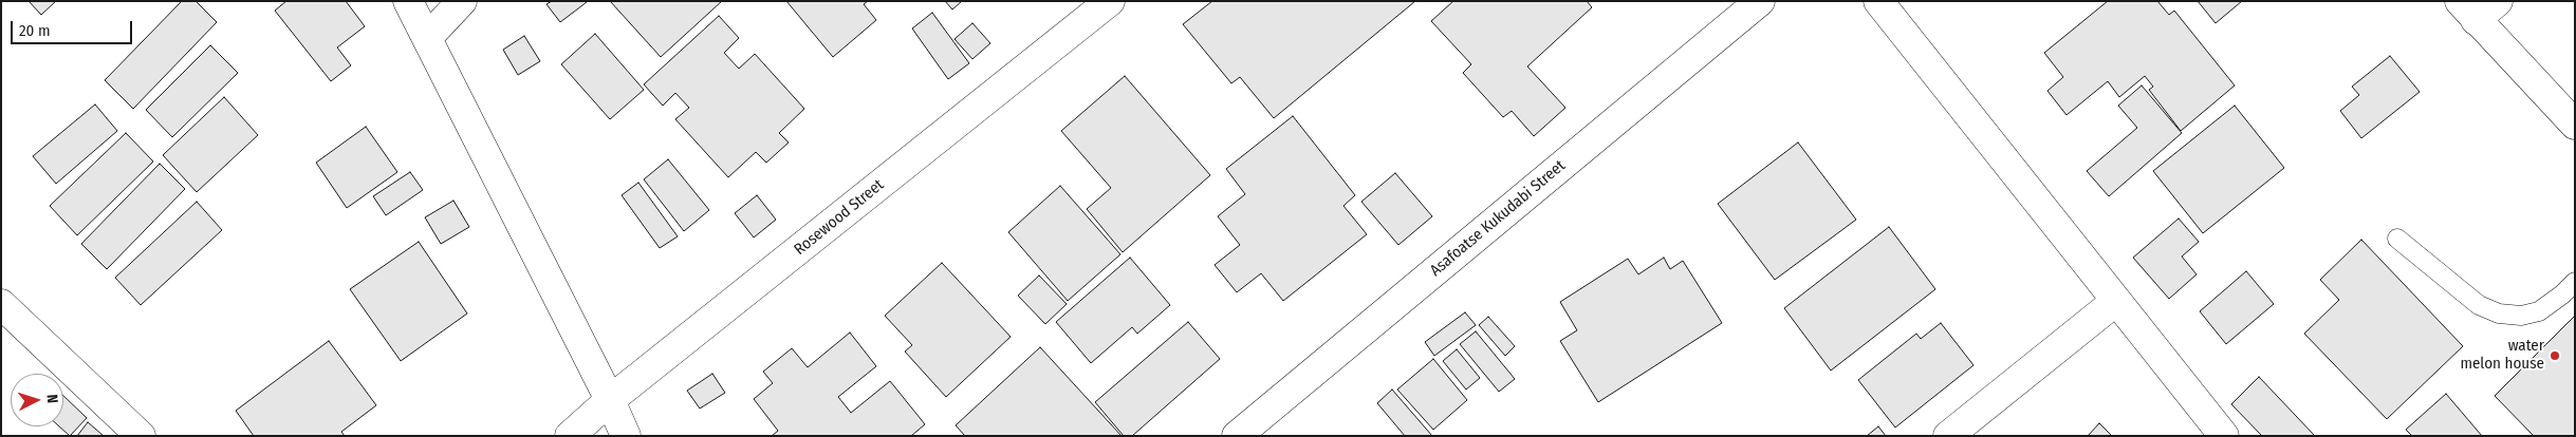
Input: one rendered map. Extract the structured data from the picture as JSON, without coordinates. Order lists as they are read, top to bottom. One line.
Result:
{"streets":{"street":["Rosewood Street","Asafoatse Kukudabi Street"]},"places":["water melon house"],"scale_bar":"20 m","north":"right"}
